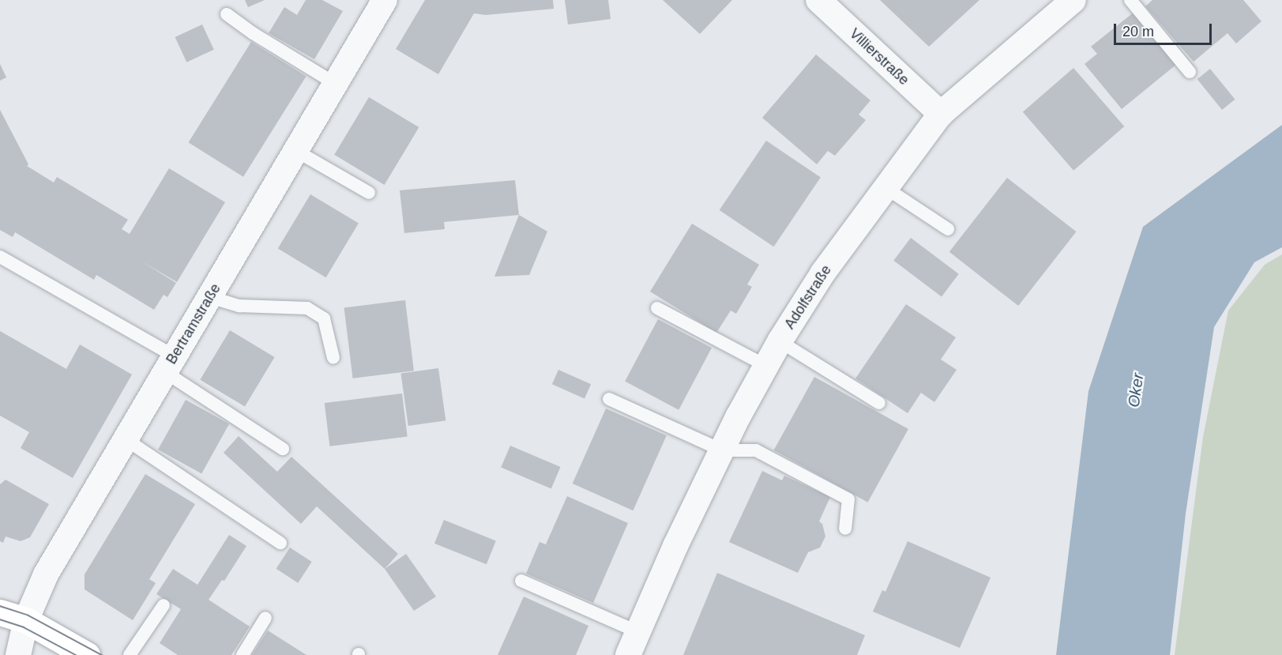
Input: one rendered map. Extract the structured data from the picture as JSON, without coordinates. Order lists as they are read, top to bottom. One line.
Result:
{"streets":{"street":["Villierstraße","Adolfstraße","Bertramstraße"]},"crossings":[["Villierstraße","Adolfstraße"]],"water":["Oker"],"scale_bar":"20 m"}
